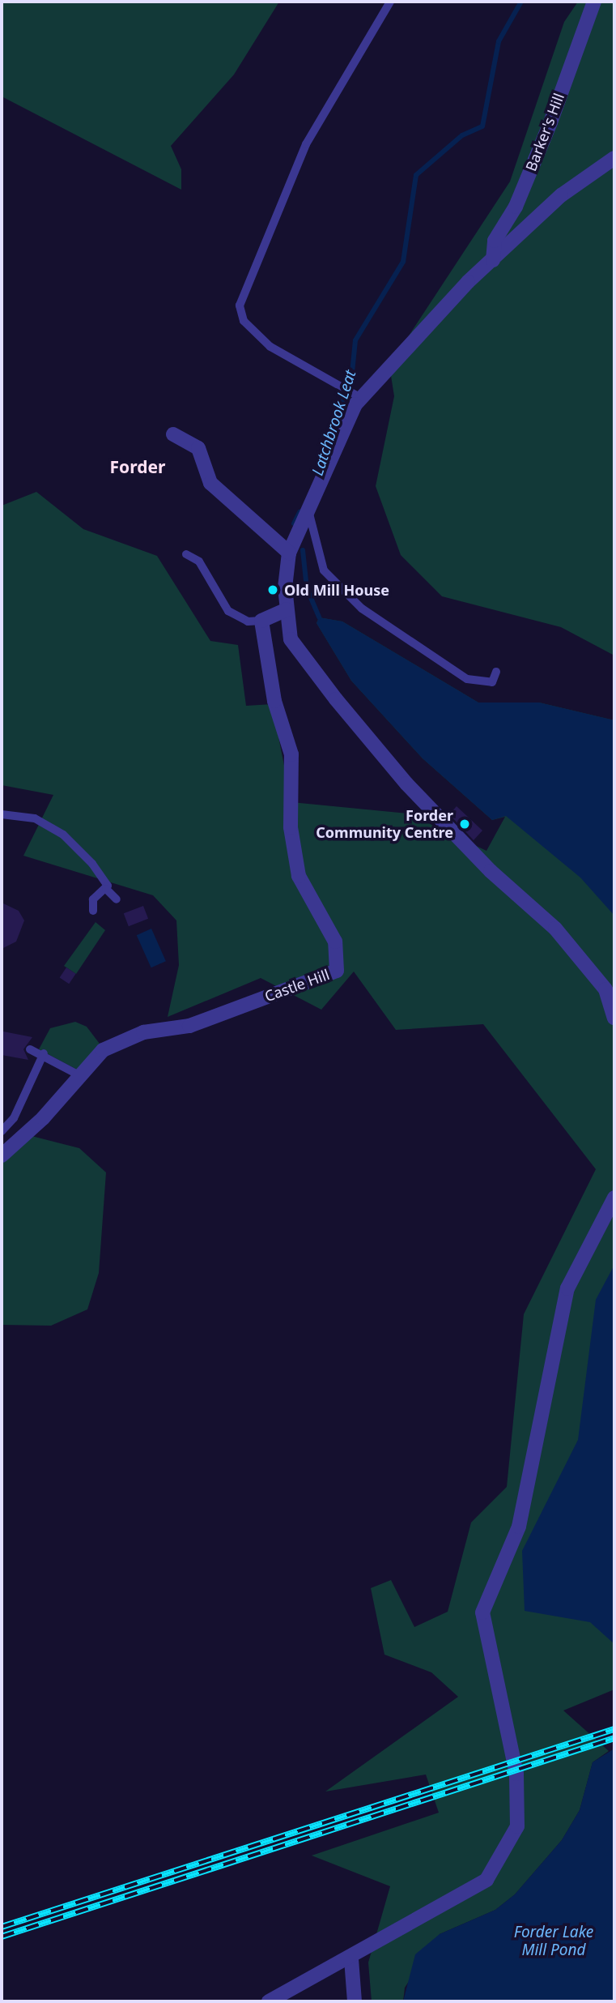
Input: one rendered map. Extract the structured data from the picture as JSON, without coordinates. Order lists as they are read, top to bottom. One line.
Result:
{"streets":{"street":["Barker's Hill","Castle Hill"]},"districts":["Forder"],"water":["Latchbrook Leat","Forder Lake Mill Pond"],"places":["Old Mill House","Forder Community Centre"]}
